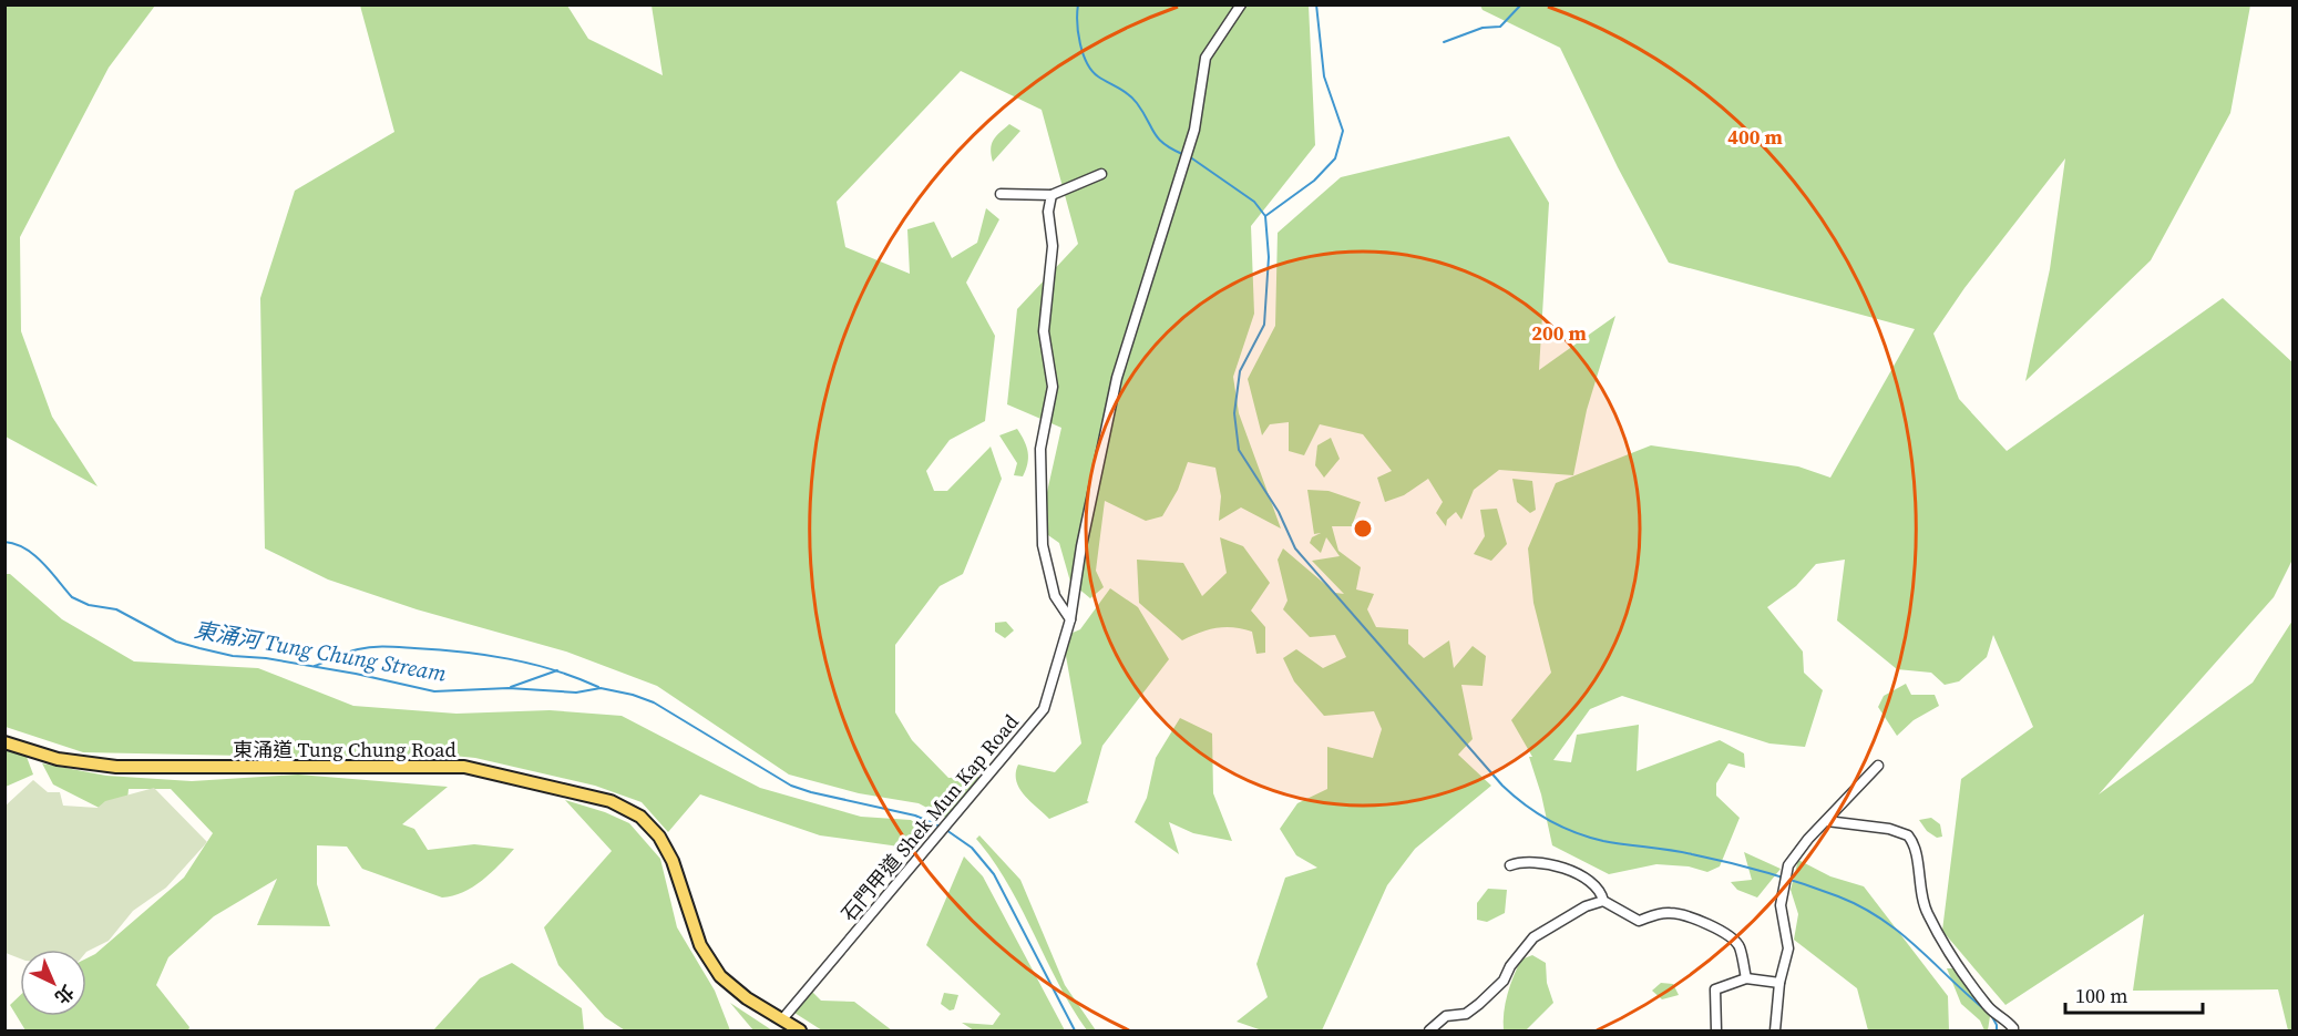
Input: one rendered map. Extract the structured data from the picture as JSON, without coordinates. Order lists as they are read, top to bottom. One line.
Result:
{"streets":{"main road":["東涌道 Tung Chung Road"],"street":["石門甲道 Shek Mun Kap Road"]},"crossings":[["東涌道 Tung Chung Road","石門甲道 Shek Mun Kap Road"]],"water":["東涌河 Tung Chung Stream"],"scale_bar":"100 m","north":"bottom right","rings":["400 m","200 m"]}
